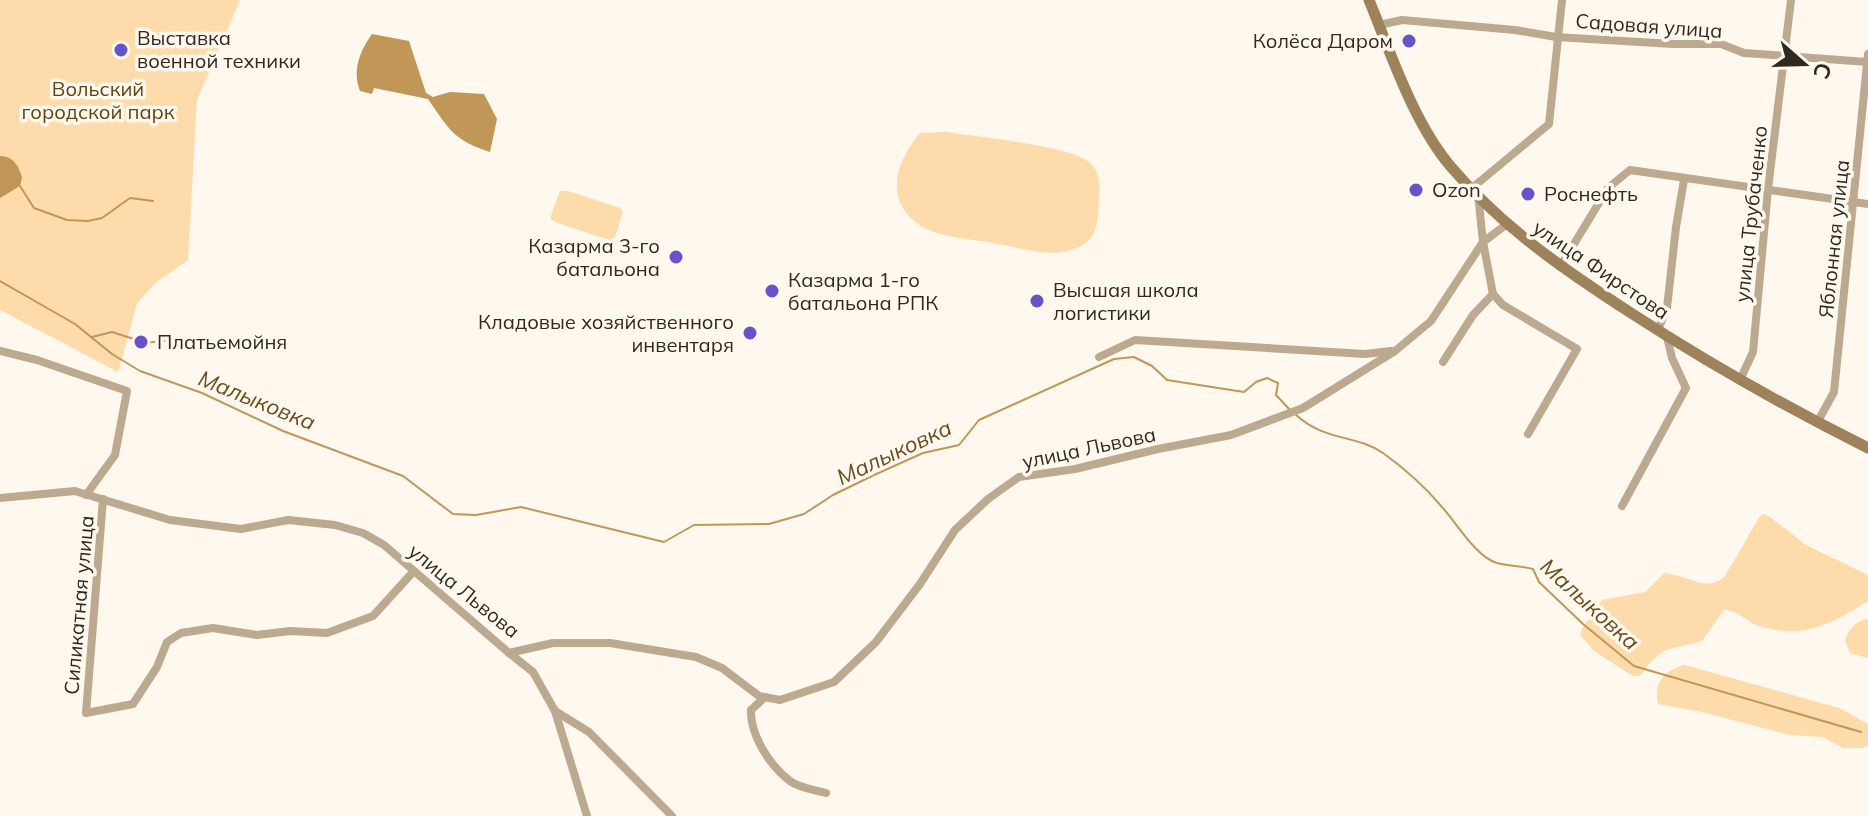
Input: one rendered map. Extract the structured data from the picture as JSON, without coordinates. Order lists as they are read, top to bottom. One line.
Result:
{"streets":{"main road":["улица Фирстова"],"street":["Садовая улица","улица Трубаченко","Яблонная улица","улица Львова","Силикатная улица"]},"crossings":[["Садовая улица","улица Трубаченко"],["Садовая улица","Яблонная улица"],["Садовая улица","улица Фирстова"],["улица Трубаченко","улица Фирстова"],["Яблонная улица","улица Фирстова"],["улица Фирстова","улица Львова"],["улица Львова","Силикатная улица"]],"water":["Малыковка"],"parks":["Вольский городской парк"],"places":["Колёса Даром","Выставка военной техники","Ozon","Роснефть","Казарма 3-го батальона","Казарма 1-го батальона РПК","Высшая школа логистики","Кладовые хозяйственного инвентаря","Платьемойня"],"north":"right"}
